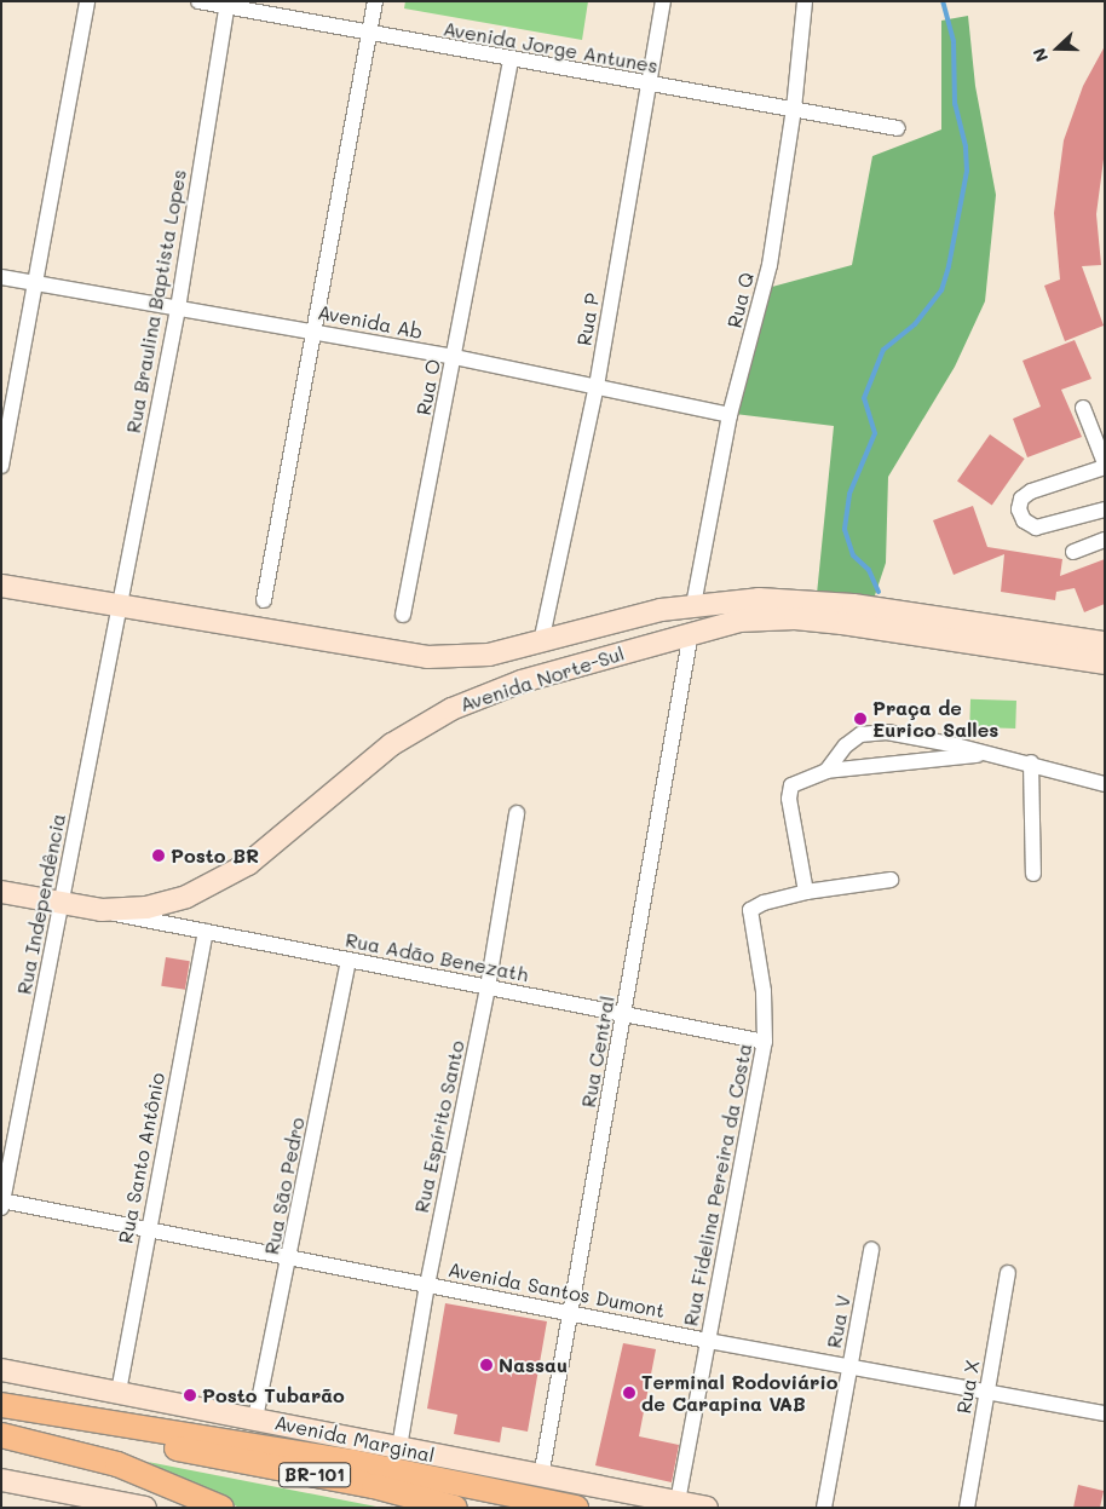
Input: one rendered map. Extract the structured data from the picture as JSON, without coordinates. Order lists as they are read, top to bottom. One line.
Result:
{"streets":{"main road":["Avenida Norte-Sul","Avenida Marginal","BR-101"],"street":["Avenida Jorge Antunes","Rua Q","Rua Braulina Baptista Lopes","Rua P","Avenida Ab","Rua O","Rua Independência","Rua Adão Benezath","Rua Central","Rua Espírito Santo","Rua Santo Antônio","Rua Fidelina Pereira da Costa","Rua São Pedro","Avenida Santos Dumont","Rua V","Rua X"]},"crossings":[["Avenida Jorge Antunes","Rua Q"],["Avenida Jorge Antunes","Rua Braulina Baptista Lopes"],["Avenida Jorge Antunes","Rua P"],["Avenida Jorge Antunes","Rua O"],["Rua Q","Avenida Ab"],["Rua Q","Avenida Norte-Sul"],["Rua Braulina Baptista Lopes","Avenida Ab"],["Rua Braulina Baptista Lopes","Avenida Norte-Sul"],["Rua Braulina Baptista Lopes","Rua Independência"],["Rua P","Avenida Ab"],["Rua P","Avenida Norte-Sul"],["Avenida Ab","Rua O"],["Avenida Norte-Sul","Rua Independência"],["Avenida Norte-Sul","Rua Adão Benezath"],["Avenida Norte-Sul","Rua Central"],["Rua Independência","Avenida Santos Dumont"],["Rua Adão Benezath","Rua Central"],["Rua Adão Benezath","Rua Espírito Santo"],["Rua Adão Benezath","Rua Santo Antônio"],["Rua Adão Benezath","Rua Fidelina Pereira da Costa"],["Rua Adão Benezath","Rua São Pedro"],["Rua Central","Avenida Santos Dumont"],["Rua Central","Avenida Marginal"],["Rua Espírito Santo","Avenida Santos Dumont"],["Rua Espírito Santo","Avenida Marginal"],["Rua Santo Antônio","Avenida Santos Dumont"],["Rua Santo Antônio","Avenida Marginal"],["Rua Fidelina Pereira da Costa","Avenida Santos Dumont"],["Rua Fidelina Pereira da Costa","Avenida Marginal"],["Rua São Pedro","Avenida Santos Dumont"],["Rua São Pedro","Avenida Marginal"],["Avenida Santos Dumont","Rua V"],["Avenida Santos Dumont","Rua X"]],"places":["Praça de Eurico Salles","Posto BR","Nassau","Terminal Rodoviário de Carapina VAB","Posto Tubarão"],"north":"left"}
